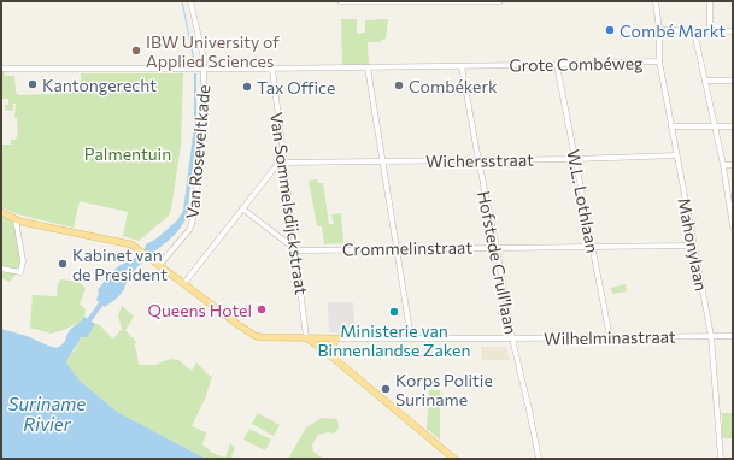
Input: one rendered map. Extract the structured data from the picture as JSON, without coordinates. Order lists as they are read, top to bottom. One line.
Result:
{"streets":{"street":["Grote Combéweg","Van Roseveltkade","Wichersstraat","W.L. Lothlaan","Van Sommelsdijckstraat","Mahonylaan","Crommelinstraat","Hofstede Crull'laan","Wilhelminastraat"]},"crossings":[["Grote Combéweg","Van Roseveltkade"],["Grote Combéweg","W.L. Lothlaan"],["Grote Combéweg","Van Sommelsdijckstraat"],["Grote Combéweg","Mahonylaan"],["Grote Combéweg","Hofstede Crull'laan"],["Wichersstraat","W.L. Lothlaan"],["Wichersstraat","Van Sommelsdijckstraat"],["Wichersstraat","Mahonylaan"],["Wichersstraat","Hofstede Crull'laan"],["W.L. Lothlaan","Crommelinstraat"],["W.L. Lothlaan","Wilhelminastraat"],["Van Sommelsdijckstraat","Crommelinstraat"],["Mahonylaan","Crommelinstraat"],["Mahonylaan","Wilhelminastraat"],["Crommelinstraat","Hofstede Crull'laan"],["Hofstede Crull'laan","Wilhelminastraat"]],"water":["Suriname Rivier"],"parks":["Palmentuin"],"places":["Combé Markt","IBW University of Applied Sciences","Kantongerecht","Combékerk","Tax Office","Kabinet van de President","Queens Hotel","Ministerie van Binnenlandse Zaken","Korps Politie Suriname"]}
